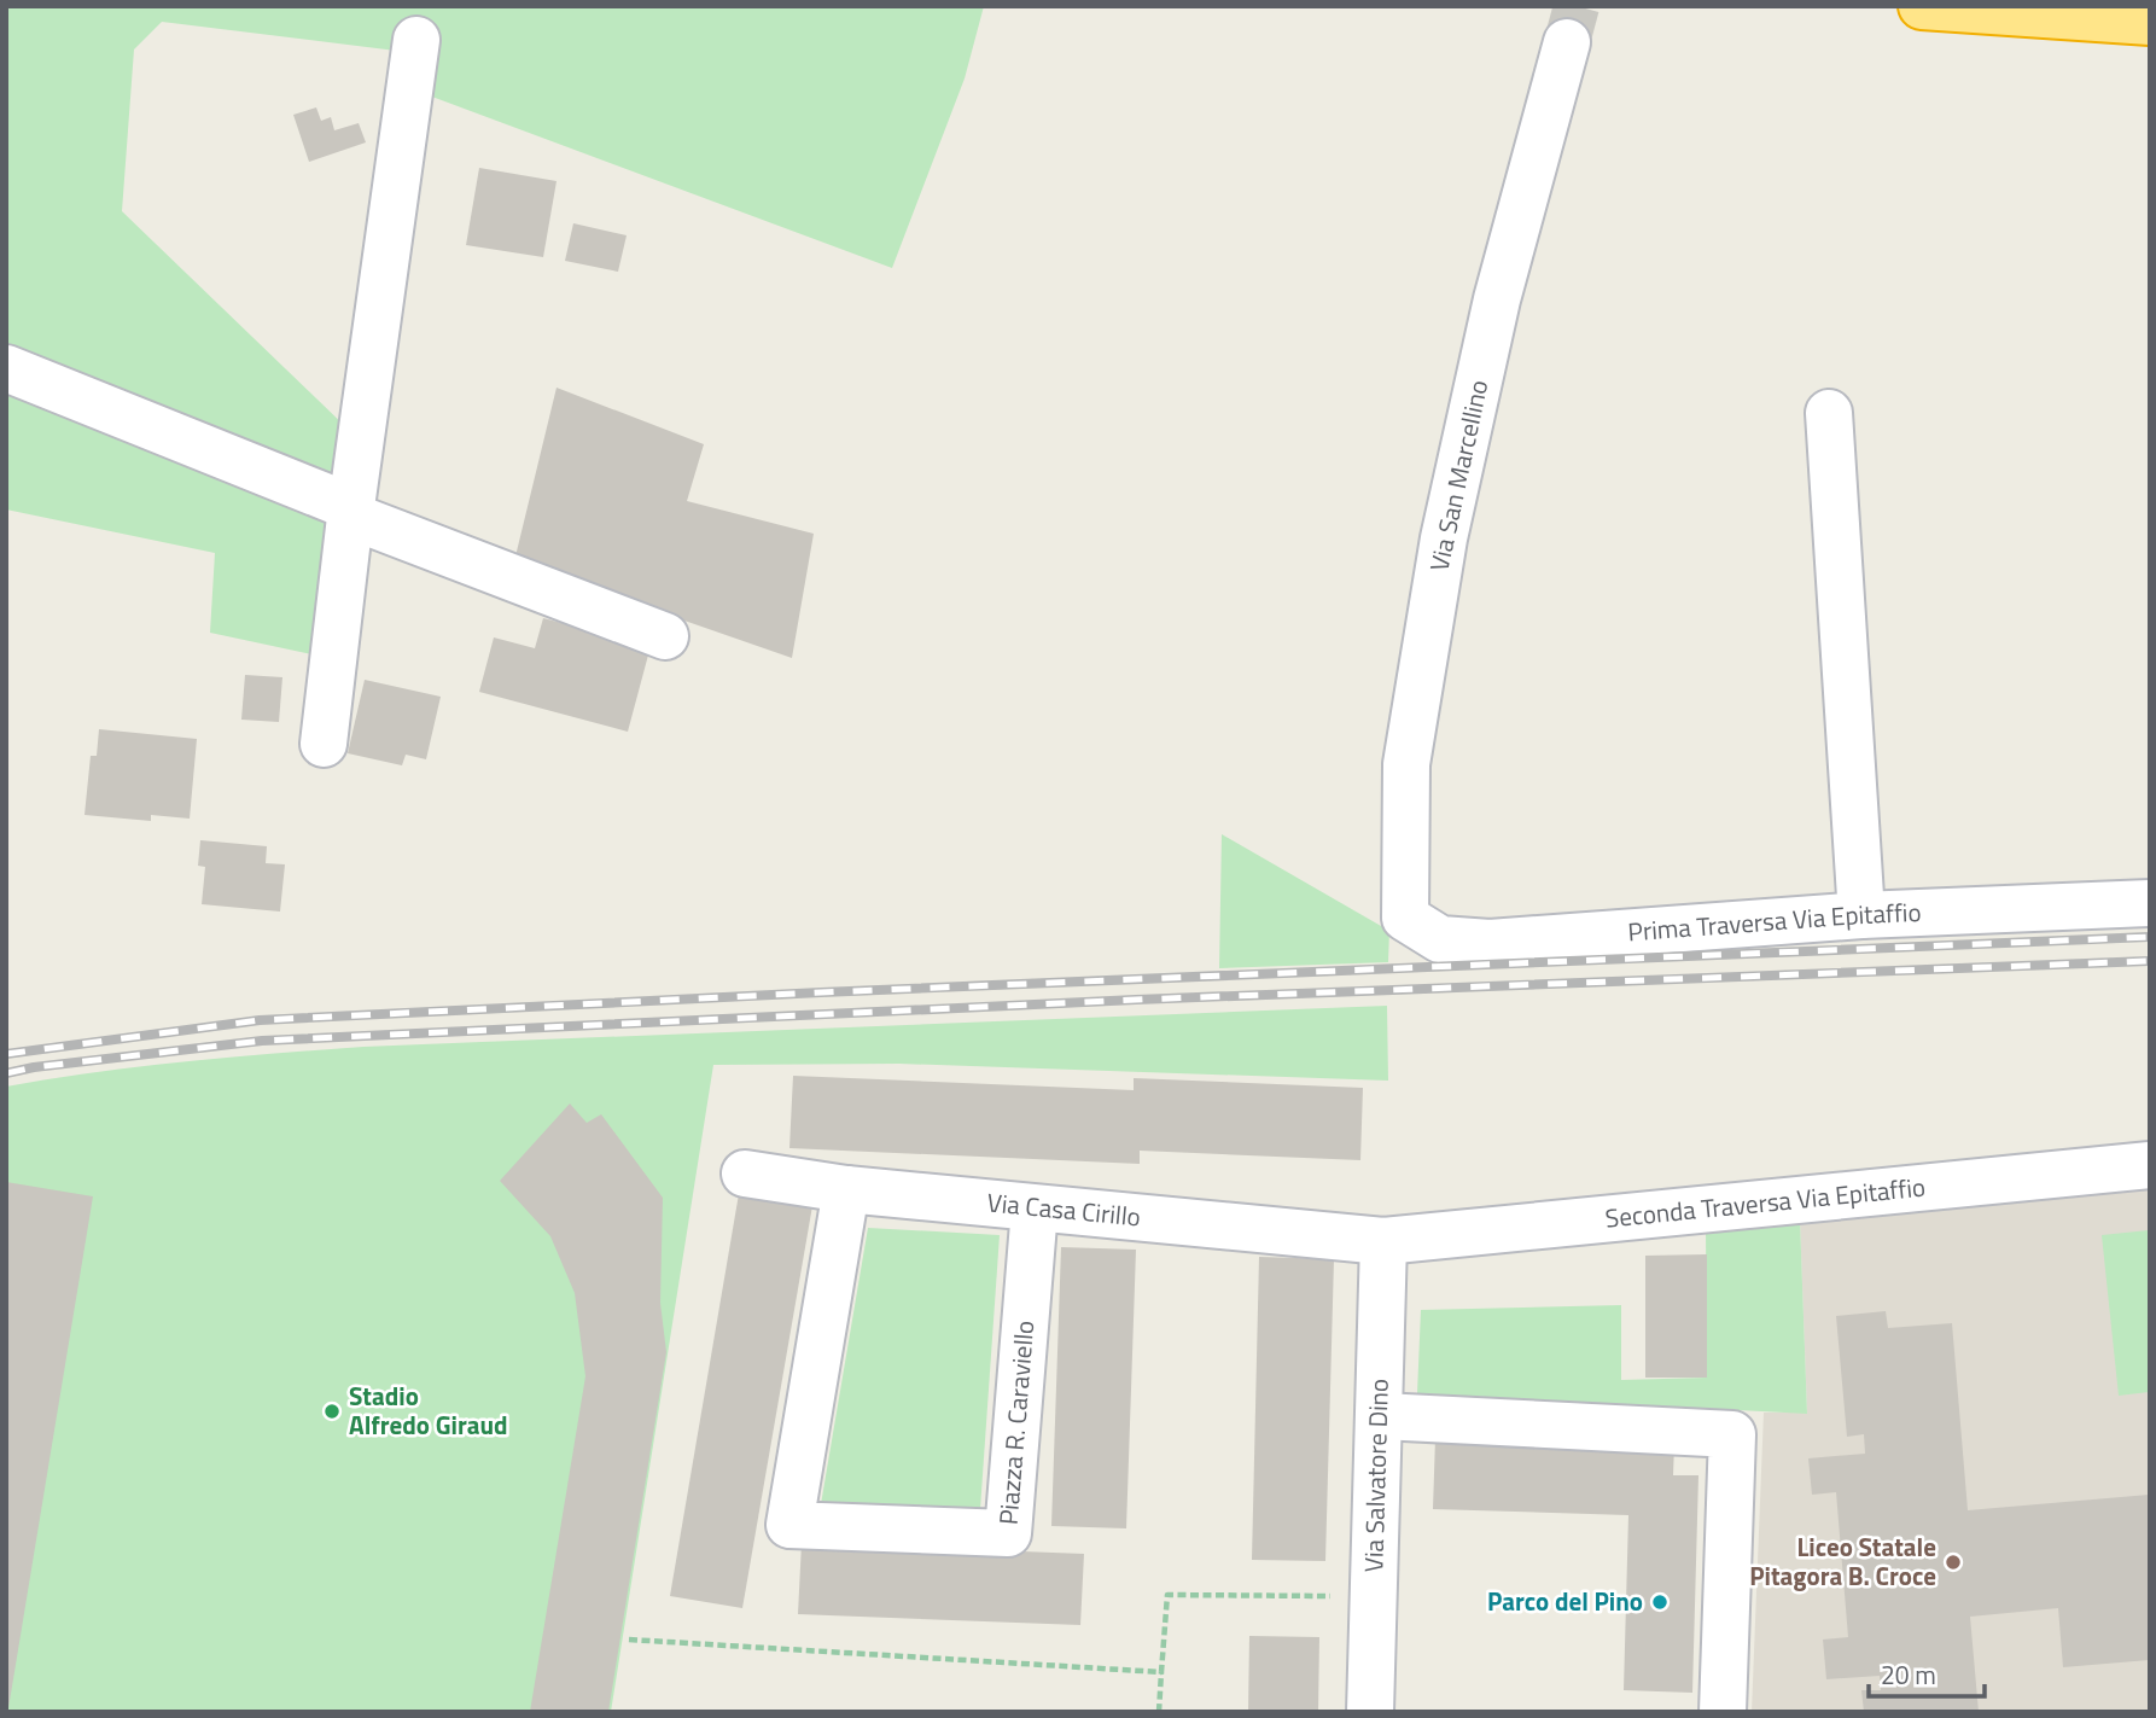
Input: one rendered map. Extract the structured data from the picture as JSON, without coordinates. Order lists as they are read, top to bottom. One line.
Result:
{"streets":{"street":["Via San Marcellino","Prima Traversa Via Epitaffio","Seconda Traversa Via Epitaffio","Via Casa Cirillo","Piazza R. Caraviello","Via Salvatore Dino"]},"crossings":[["Via San Marcellino","Prima Traversa Via Epitaffio"],["Seconda Traversa Via Epitaffio","Via Casa Cirillo"],["Seconda Traversa Via Epitaffio","Via Salvatore Dino"],["Via Casa Cirillo","Piazza R. Caraviello"],["Via Casa Cirillo","Via Salvatore Dino"]],"places":["Stadio Alfredo Giraud","Liceo Statale Pitagora B. Croce","Parco del Pino"],"scale_bar":"20 m"}
